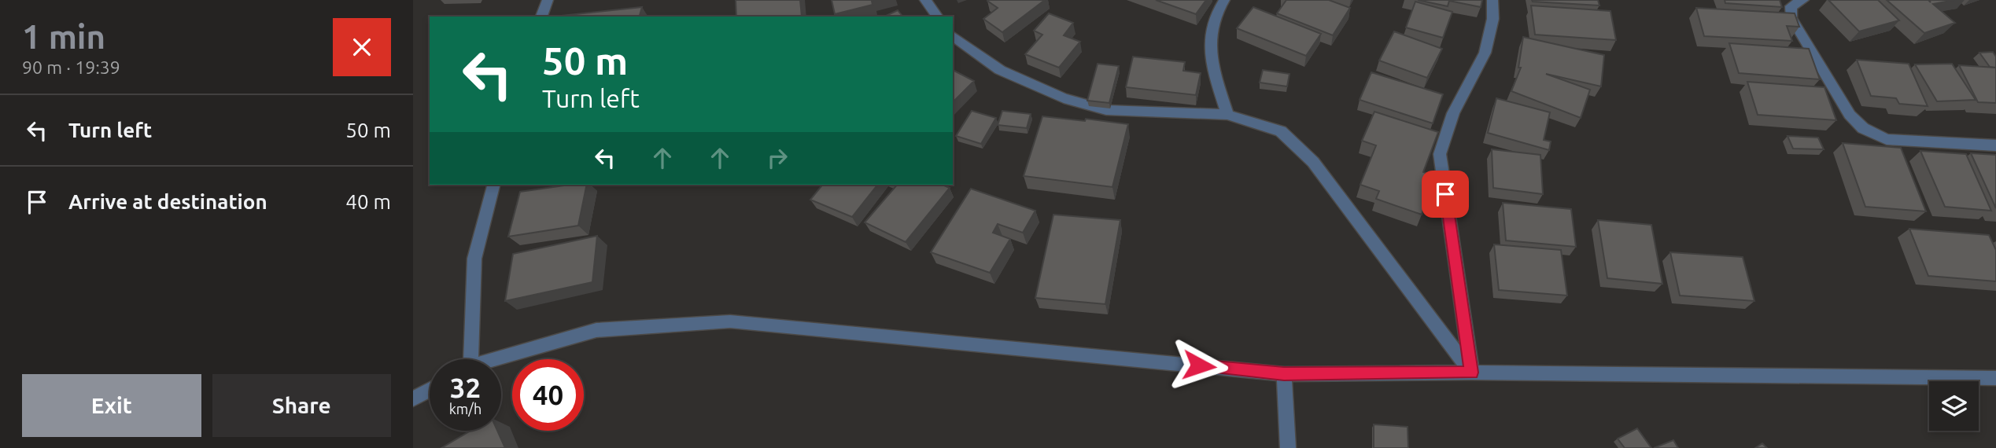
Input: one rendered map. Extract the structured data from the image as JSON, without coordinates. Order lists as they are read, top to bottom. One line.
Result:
{"page":{"heading":["1 min","90 m · 19:39"],"turn":["50 m","Turn left"],"list":[{"name":"Turn left","value":"50 m"},{"name":"Arrive at destination","value":"40 m"}],"speed":"32 km/h","limit":"40","buttons":["Exit","Share"]}}
